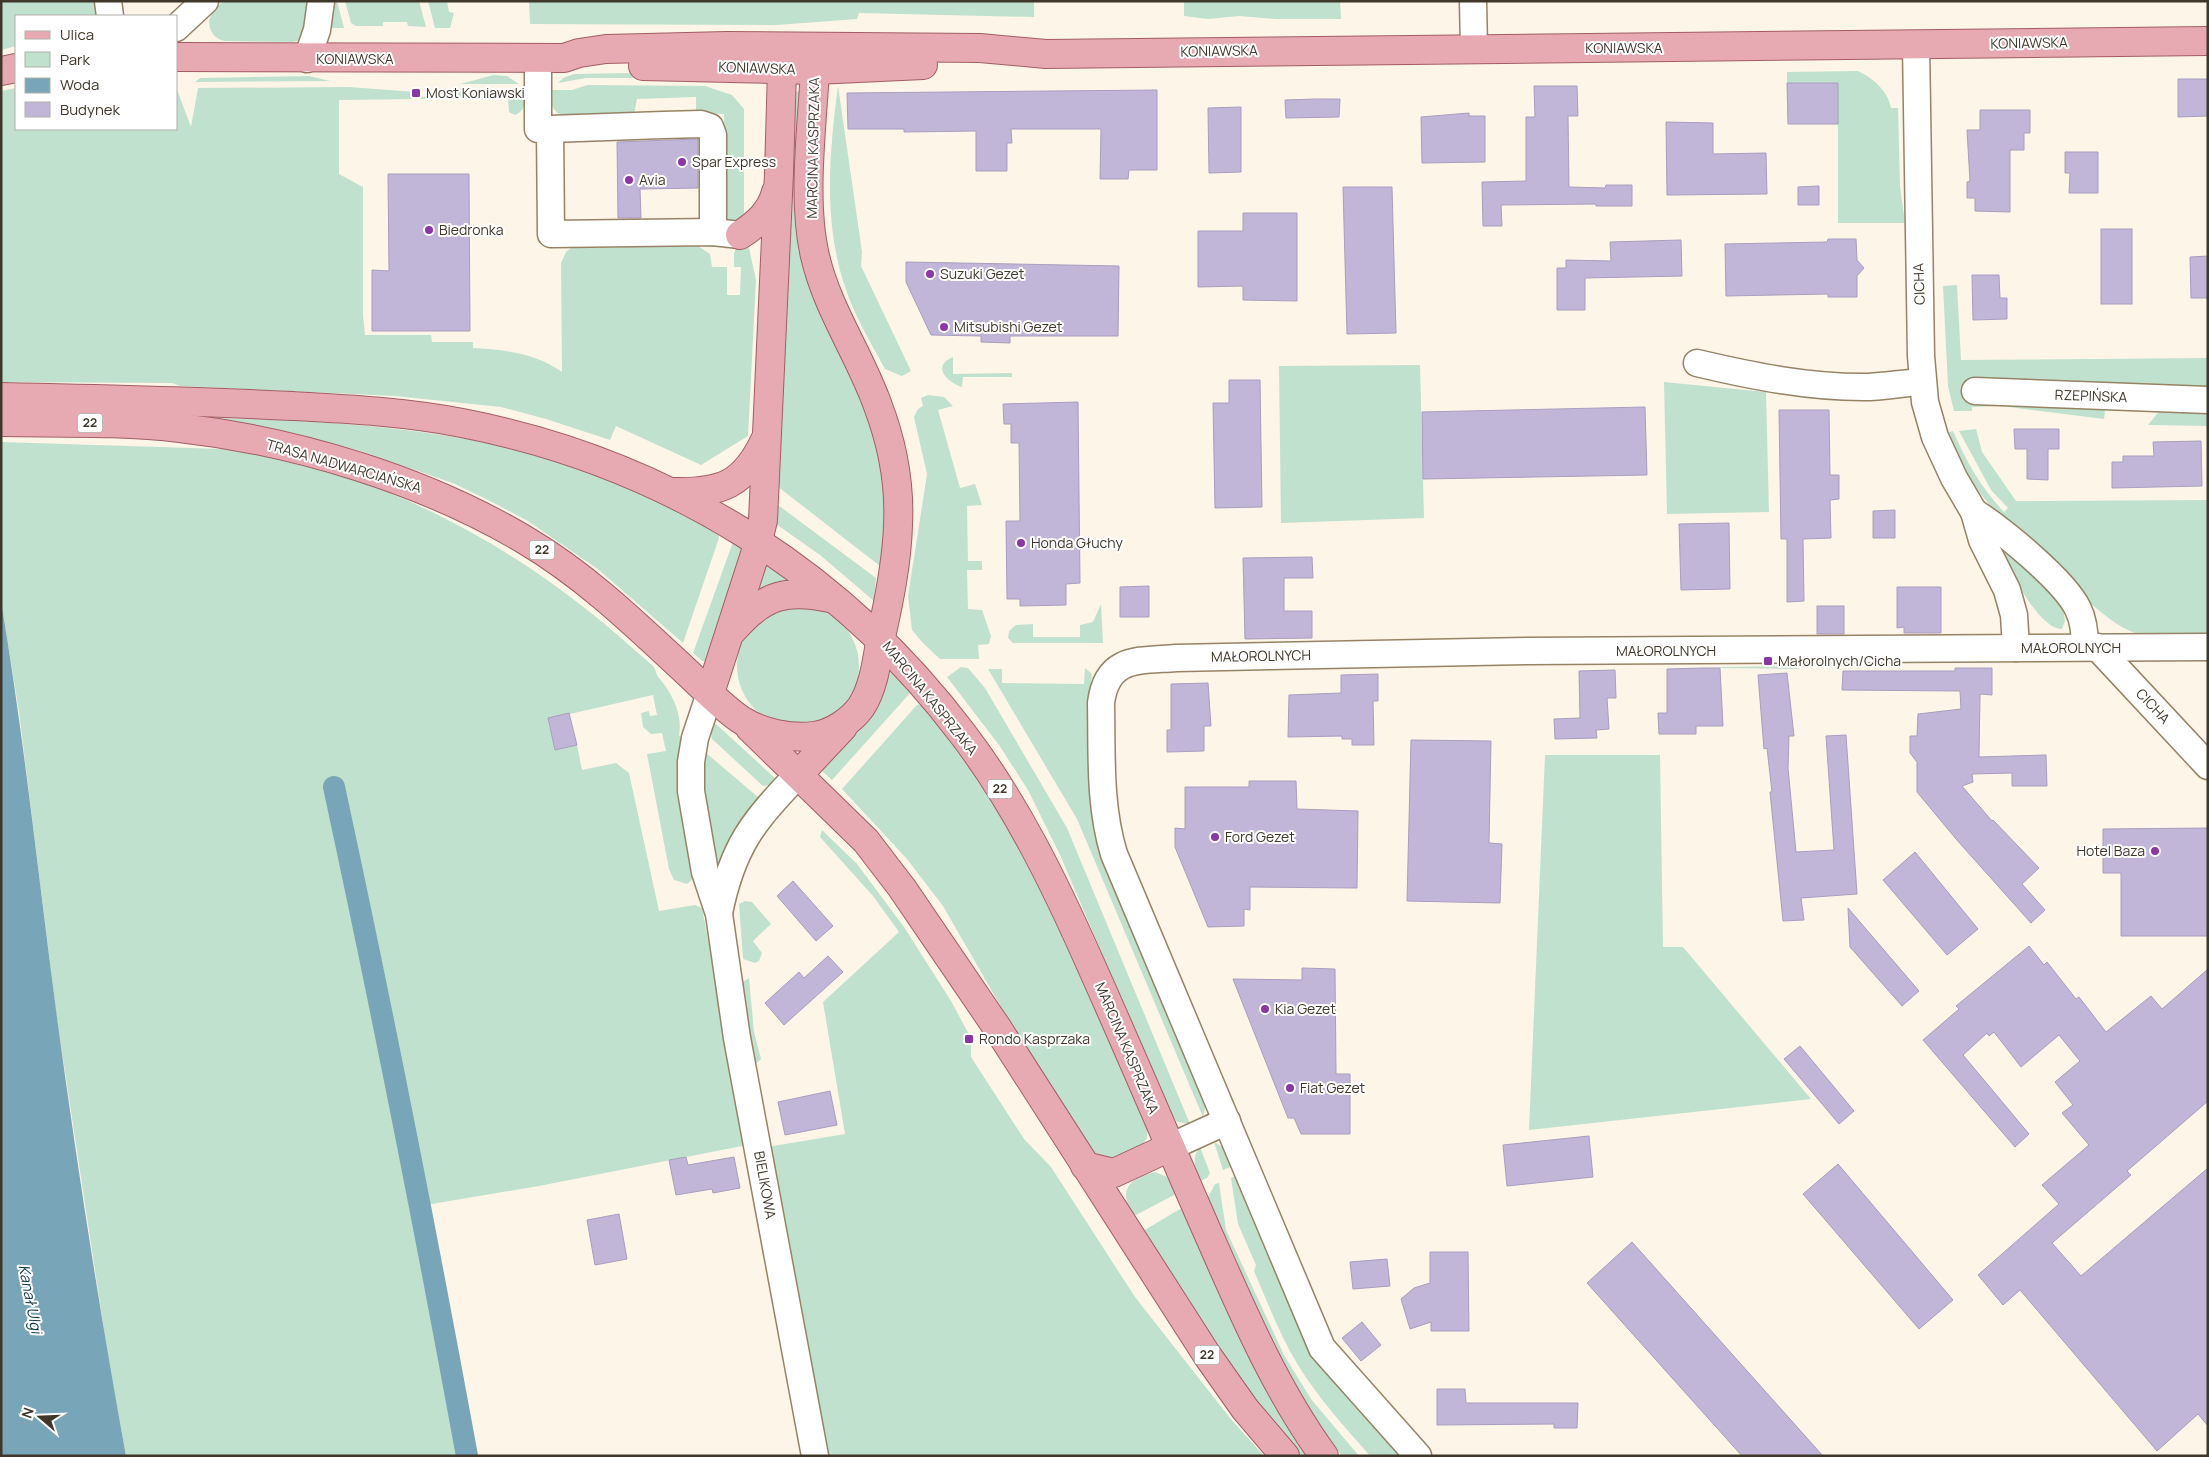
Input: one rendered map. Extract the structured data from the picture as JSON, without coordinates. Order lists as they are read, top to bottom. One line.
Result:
{"streets":{"main road":["KONIAWSKA","MARCINA KASPRZAKA","22","TRASA NADWARCIAŃSKA"],"street":["CICHA","RZEPIŃSKA","MAŁOROLNYCH","BIELIKOWA"]},"crossings":[["KONIAWSKA","MARCINA KASPRZAKA"],["KONIAWSKA","CICHA"],["MARCINA KASPRZAKA","22"],["MARCINA KASPRZAKA","TRASA NADWARCIAŃSKA"],["MARCINA KASPRZAKA","BIELIKOWA"],["CICHA","MAŁOROLNYCH"],["22","TRASA NADWARCIAŃSKA"],["22","BIELIKOWA"],["TRASA NADWARCIAŃSKA","BIELIKOWA"]],"water":["Kanał Ulgi"],"places":{"transit":["Most Koniawski","Małorolnych/Cicha","Rondo Kasprzaka"],"other":["Spar Express","Avia","Biedronka","Suzuki Gezet","Mitsubishi Gezet","Honda Głuchy","Ford Gezet","Hotel Baza","Kia Gezet","Fiat Gezet"]},"legend":["Ulica","Park","Woda","Budynek"],"north":"left"}
